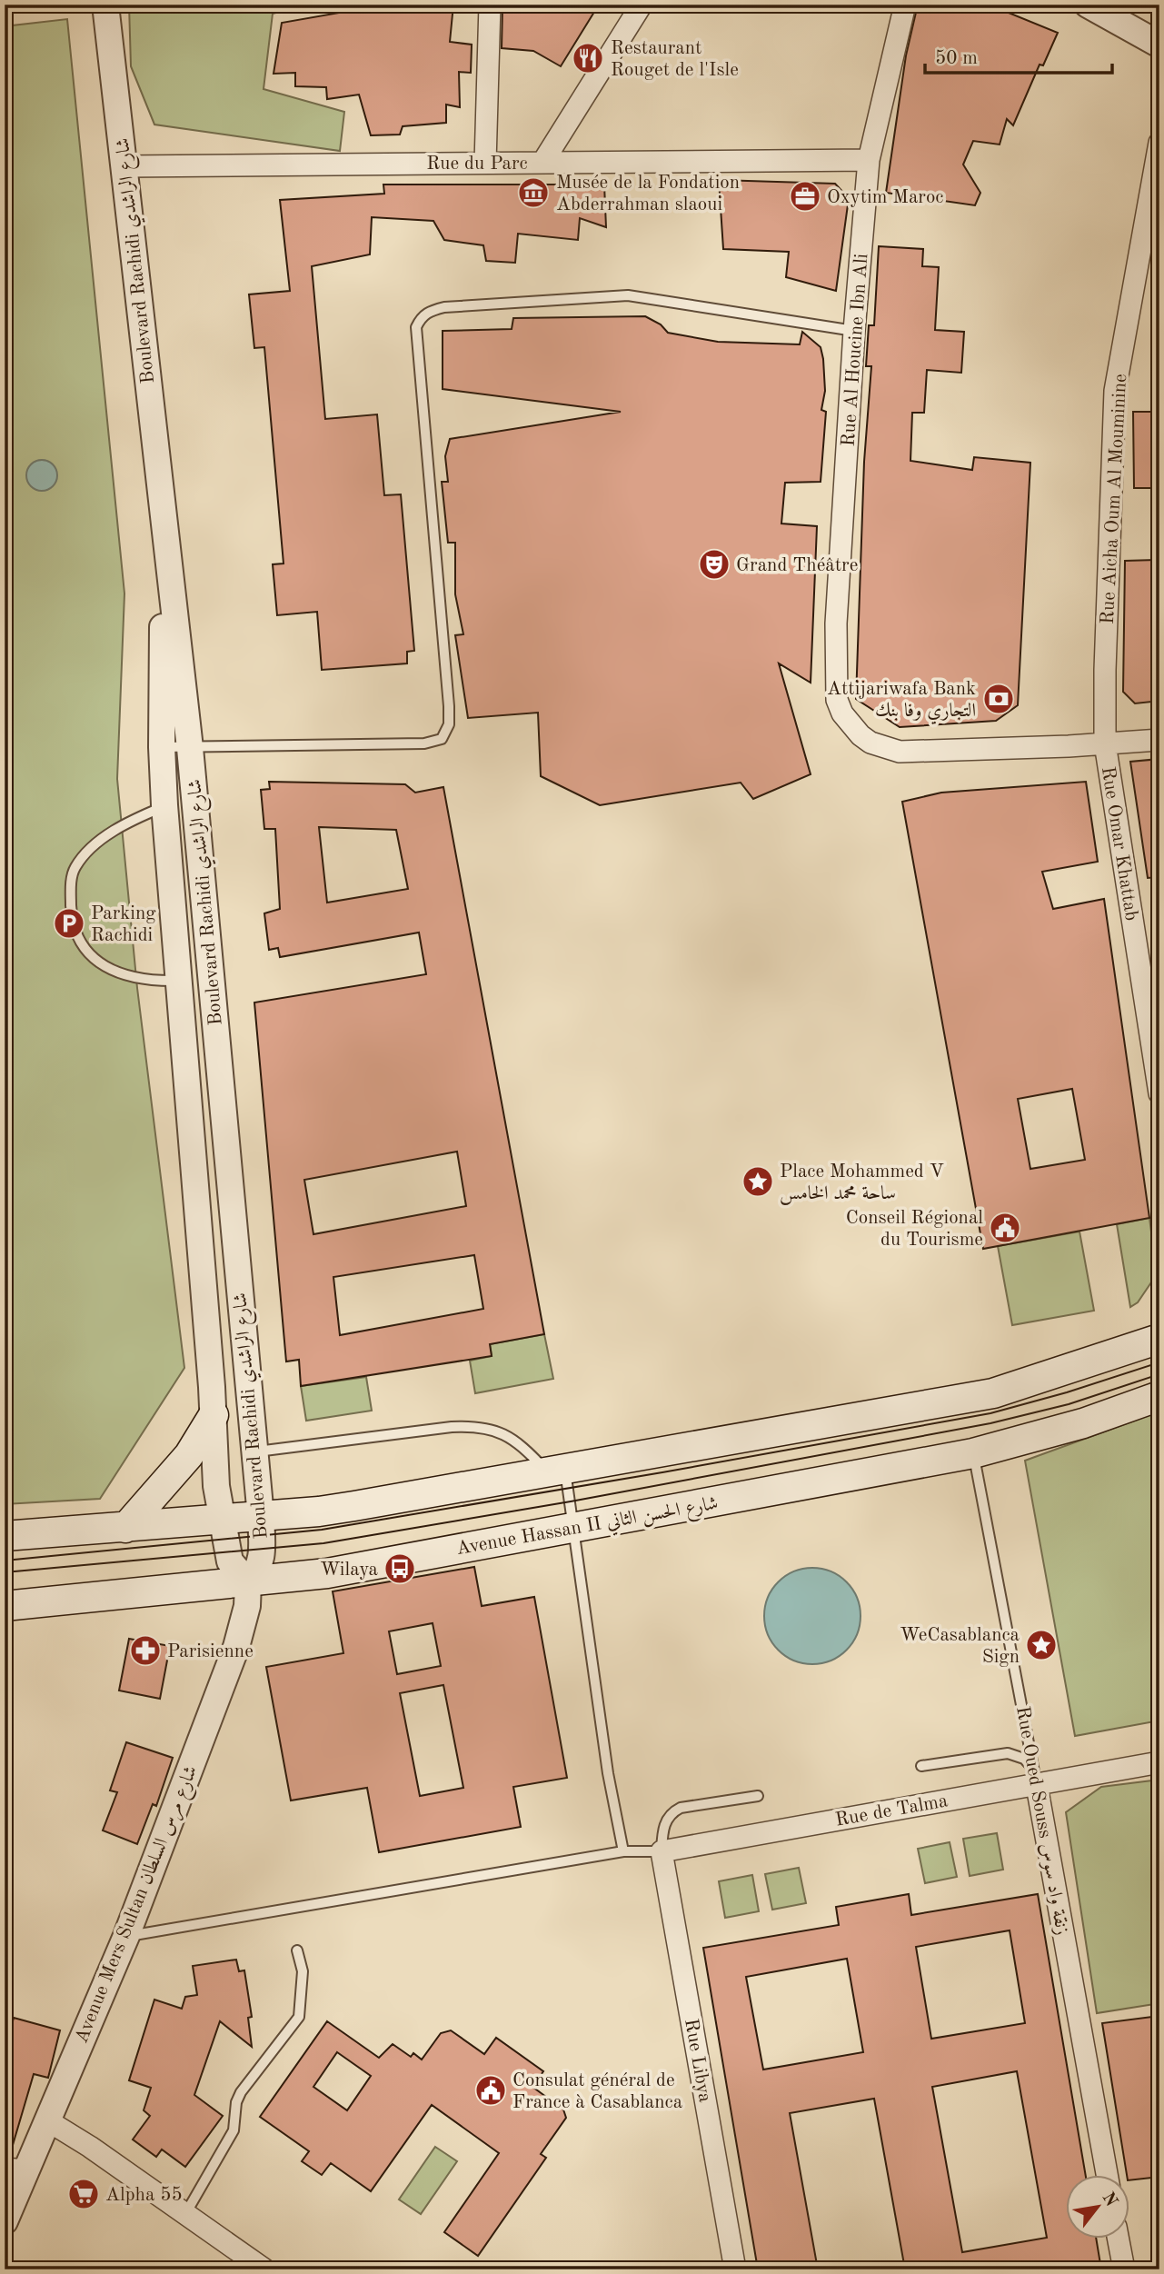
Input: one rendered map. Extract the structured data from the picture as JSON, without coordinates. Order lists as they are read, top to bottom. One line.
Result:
{"streets":{"main road":["Avenue Hassan II شارع الحسن الثاني"],"street":["Rue du Parc","Boulevard Rachidi شارع الراشدي","Rue Al Houcine Ibn Ali","Rue Aicha Oum Al Mouminine","Rue Omar Khattab","Rue de Talma","Rue Oued Souss زنقة واد سوس","Avenue Mers Sultan شارع مرس السلطان","Rue Libya"]},"crossings":[["Rue du Parc","Boulevard Rachidi شارع الراشدي"],["Rue du Parc","Rue Al Houcine Ibn Ali"],["Boulevard Rachidi شارع الراشدي","Avenue Hassan II شارع الحسن الثاني"],["Boulevard Rachidi شارع الراشدي","Avenue Mers Sultan شارع مرس السلطان"],["Rue Al Houcine Ibn Ali","Rue Aicha Oum Al Mouminine"],["Rue Al Houcine Ibn Ali","Rue Omar Khattab"],["Rue Aicha Oum Al Mouminine","Rue Omar Khattab"],["Avenue Hassan II شارع الحسن الثاني","Rue Oued Souss زنقة واد سوس"],["Avenue Hassan II شارع الحسن الثاني","Avenue Mers Sultan شارع مرس السلطان"],["Rue de Talma","Rue Oued Souss زنقة واد سوس"],["Rue de Talma","Avenue Mers Sultan شارع مرس السلطان"],["Rue de Talma","Rue Libya"]],"places":{"restaurant":["Restaurant Rouget de l'Isle"],"museum":["Musée de la Fondation Abderrahman slaoui"],"office":["Oxytim Maroc"],"theatre":["Grand Théâtre"],"bank":["Attijariwafa Bank التجاري وفا بنك"],"parking":["Parking Rachidi"],"place":["Place Mohammed V ساحة محمد الخامس","WeCasablanca Sign"],"public building":["Conseil Régional du Tourisme","Consulat général de France à Casablanca"],"bus stop":["Wilaya"],"pharmacy":["Parisienne"],"supermarket":["Alpha 55"]},"scale_bar":"50 m","north":"top right"}
